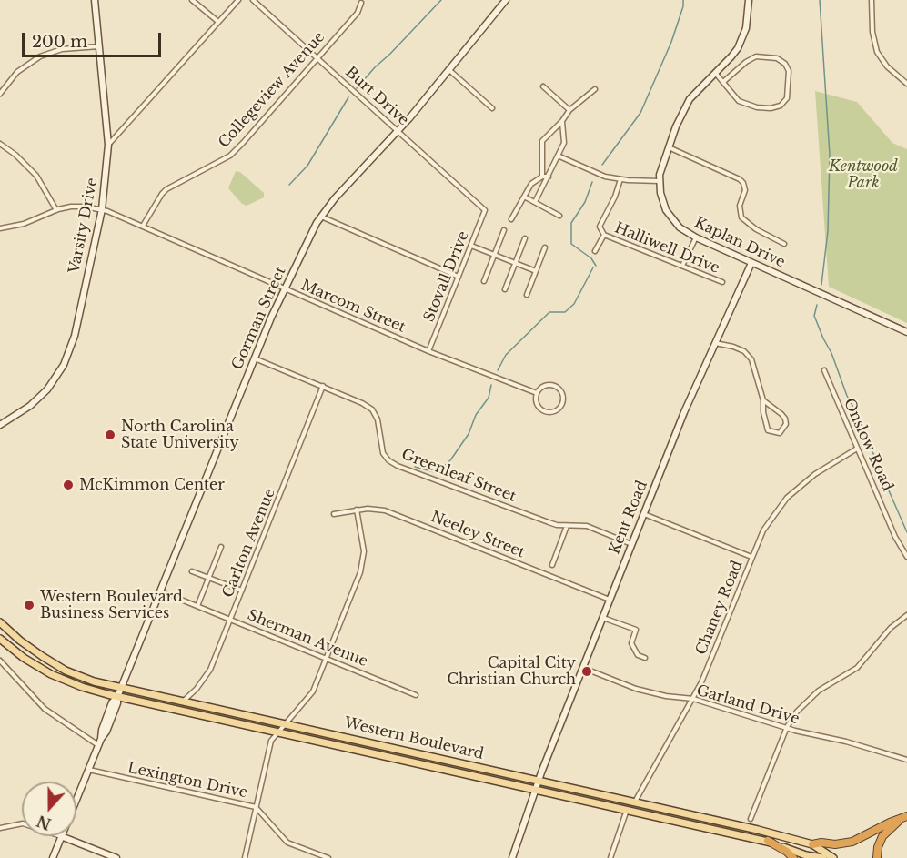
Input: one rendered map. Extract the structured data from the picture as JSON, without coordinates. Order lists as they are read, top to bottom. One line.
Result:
{"streets":{"main road":["Western Boulevard"],"street":["Collegeview Avenue","Burt Drive","Varsity Drive","Kaplan Drive","Halliwell Drive","Stovall Drive","Marcom Street","Gorman Street","Onslow Road","Greenleaf Street","Kent Road","Neeley Street","Carlton Avenue","Chaney Road","Sherman Avenue","Garland Drive","Lexington Drive"]},"crossings":[["Collegeview Avenue","Burt Drive"],["Collegeview Avenue","Marcom Street"],["Burt Drive","Stovall Drive"],["Burt Drive","Gorman Street"],["Varsity Drive","Marcom Street"],["Kaplan Drive","Kent Road"],["Stovall Drive","Marcom Street"],["Marcom Street","Gorman Street"],["Gorman Street","Greenleaf Street"],["Gorman Street","Sherman Avenue"],["Gorman Street","Western Boulevard"],["Gorman Street","Lexington Drive"],["Onslow Road","Chaney Road"],["Greenleaf Street","Kent Road"],["Greenleaf Street","Carlton Avenue"],["Kent Road","Neeley Street"],["Kent Road","Garland Drive"],["Kent Road","Western Boulevard"],["Carlton Avenue","Sherman Avenue"],["Carlton Avenue","Western Boulevard"],["Chaney Road","Garland Drive"],["Chaney Road","Western Boulevard"]],"parks":["Kentwood Park"],"places":["North Carolina State University","McKimmon Center","Western Boulevard Business Services","Capital City Christian Church"],"scale_bar":"200 m","north":"bottom"}
